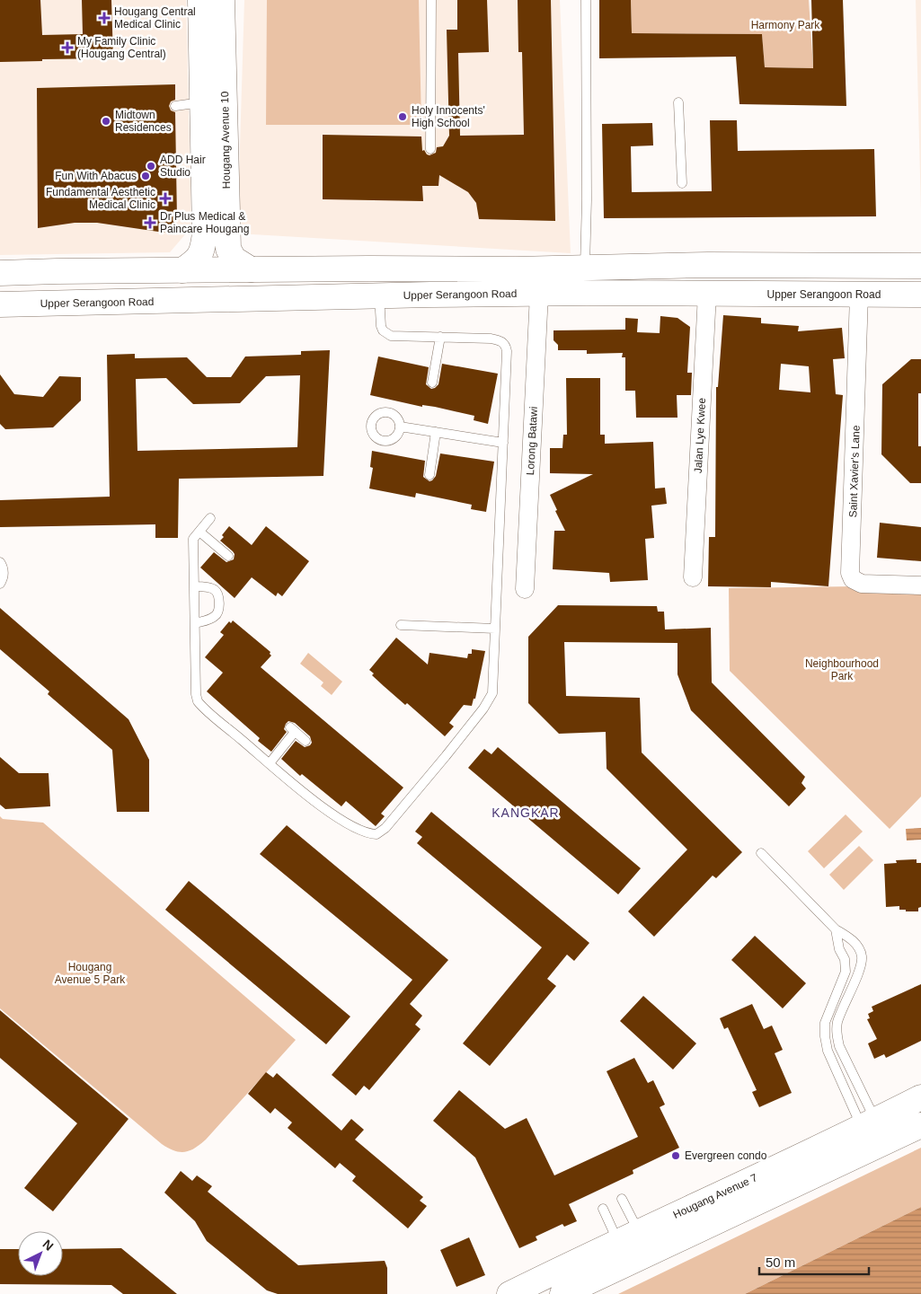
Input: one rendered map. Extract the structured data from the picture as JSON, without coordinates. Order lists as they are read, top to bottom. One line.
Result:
{"streets":{"main road":["Hougang Avenue 10","Upper Serangoon Road","Hougang Avenue 7"],"street":["Jalan Lye Kwee","Lorong Batawi","Saint Xavier's Lane"]},"crossings":[["Upper Serangoon Road","Jalan Lye Kwee"],["Upper Serangoon Road","Lorong Batawi"],["Upper Serangoon Road","Saint Xavier's Lane"]],"districts":["KANGKAR"],"parks":["Harmony Park","Neighbourhood Park","Hougang Avenue 5 Park"],"places":{"health":["Hougang Central Medical Clinic","My Family Clinic (Hougang Central)","Fundamental Aesthetic Medical Clinic","Dr Plus Medical & Paincare Hougang"],"other":["Holy Innocents' High School","Midtown Residences","ADD Hair Studio","Fun With Abacus","Evergreen condo"]},"scale_bar":"50 m","north":"top right"}
